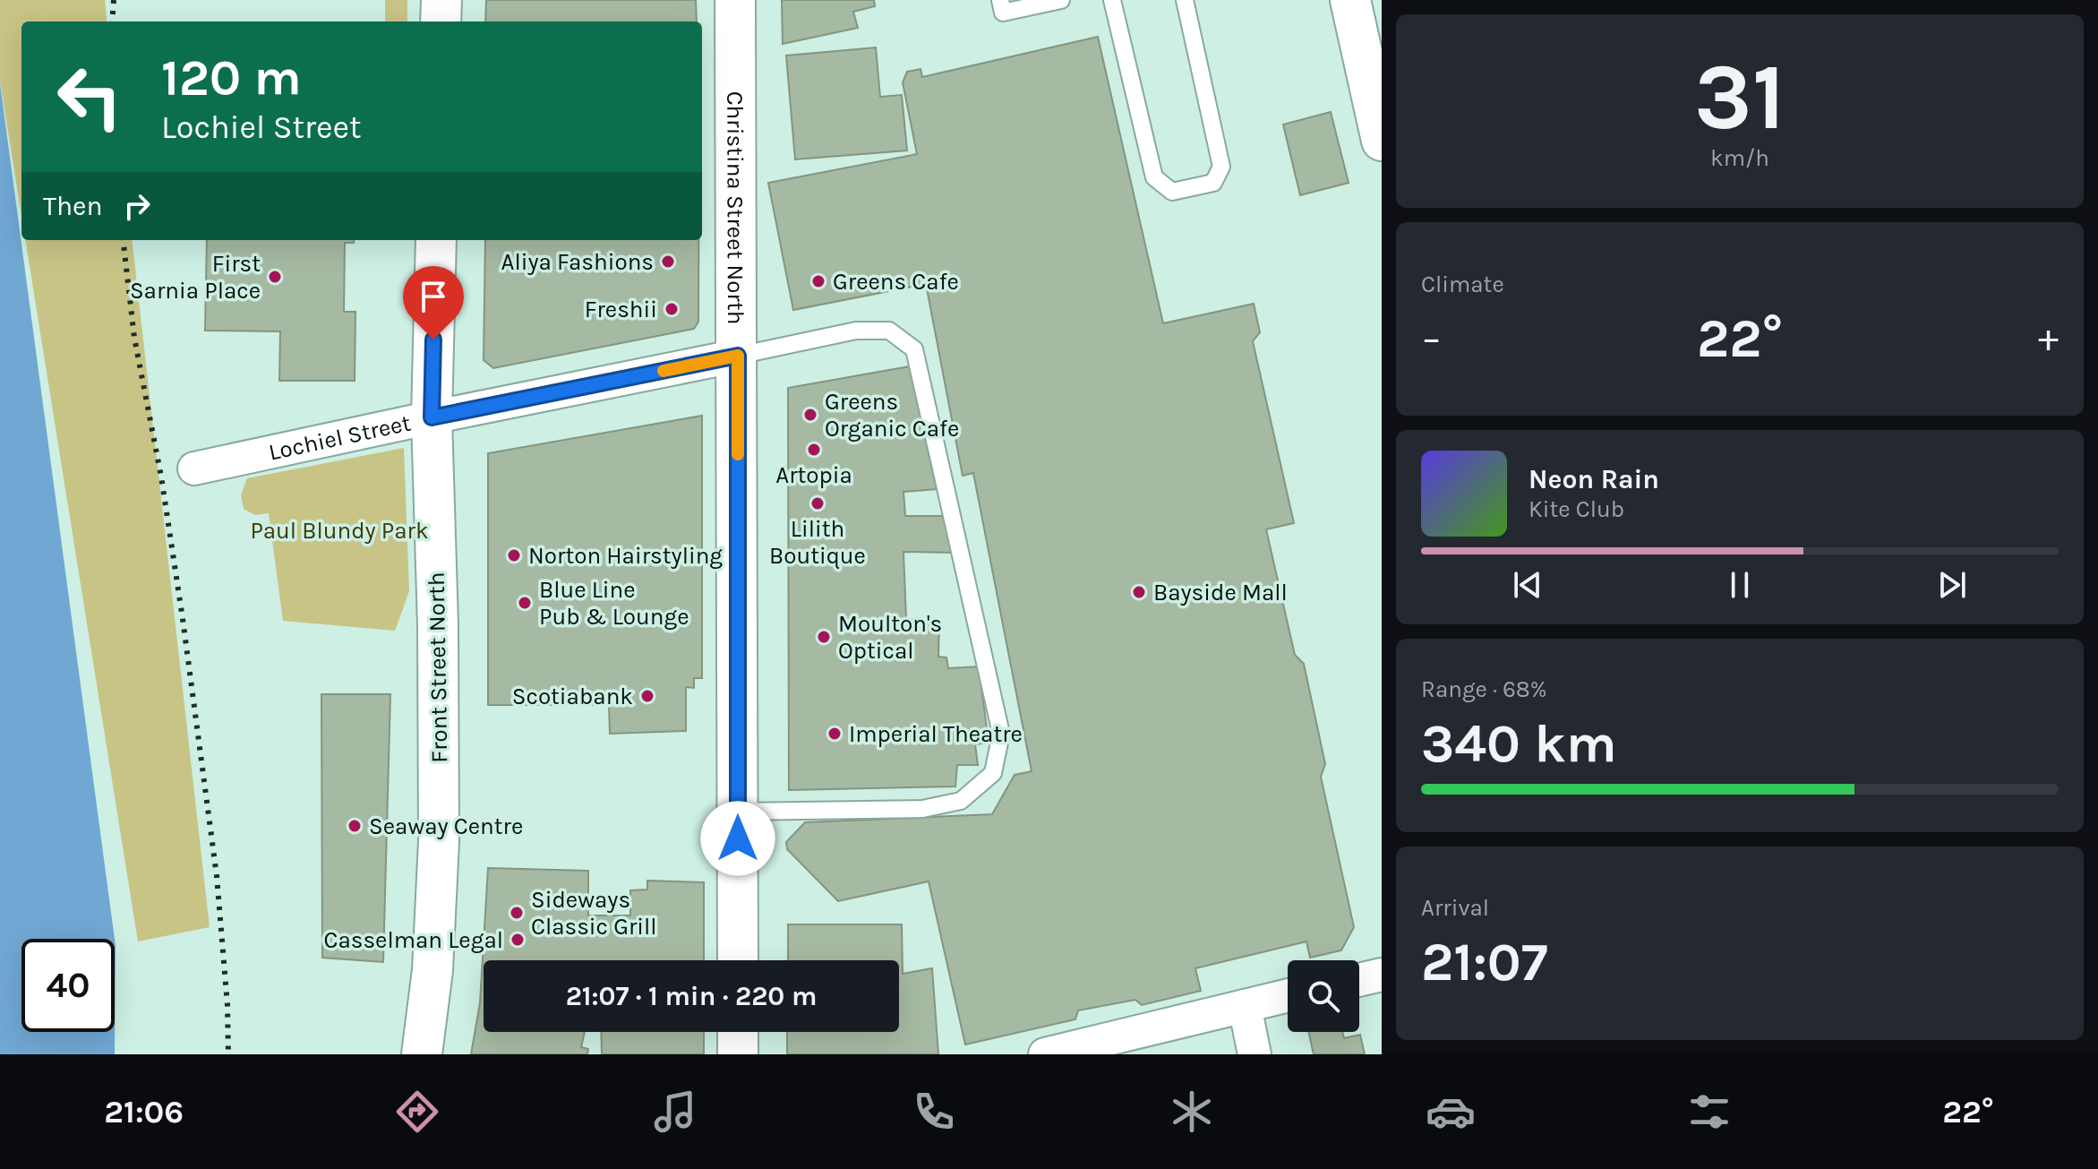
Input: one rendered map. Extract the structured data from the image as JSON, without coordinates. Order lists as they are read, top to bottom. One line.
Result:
{"streets":{"street":["Christina Street North","Lochiel Street","Front Street North"]},"crossings":[["Christina Street North","Lochiel Street"],["Lochiel Street","Front Street North"]],"parks":["Paul Blundy Park"],"places":["Aliya Fashions","First Sarnia Place","Greens Cafe","Freshii","Greens Organic Cafe","Artopia","Lilith Boutique","Norton Hairstyling","Bayside Mall","Blue Line Pub & Lounge","Moulton's Optical","Scotiabank","Imperial Theatre","Seaway Centre","Sideways Classic Grill","Casselman Legal"],"page":{"tile":[["31","km/h"],"Climate",["Range · 68%","340 km"],["Arrival","21:07"]],"turn":["120 m","Lochiel Street"],"then":"Then","heat":["−","22°","+"],"song":["Neon Rain","Kite Club"],"limit":"40","trip":"21:07 · 1 min · 220 m","tabs":["21:06","22°"]}}
